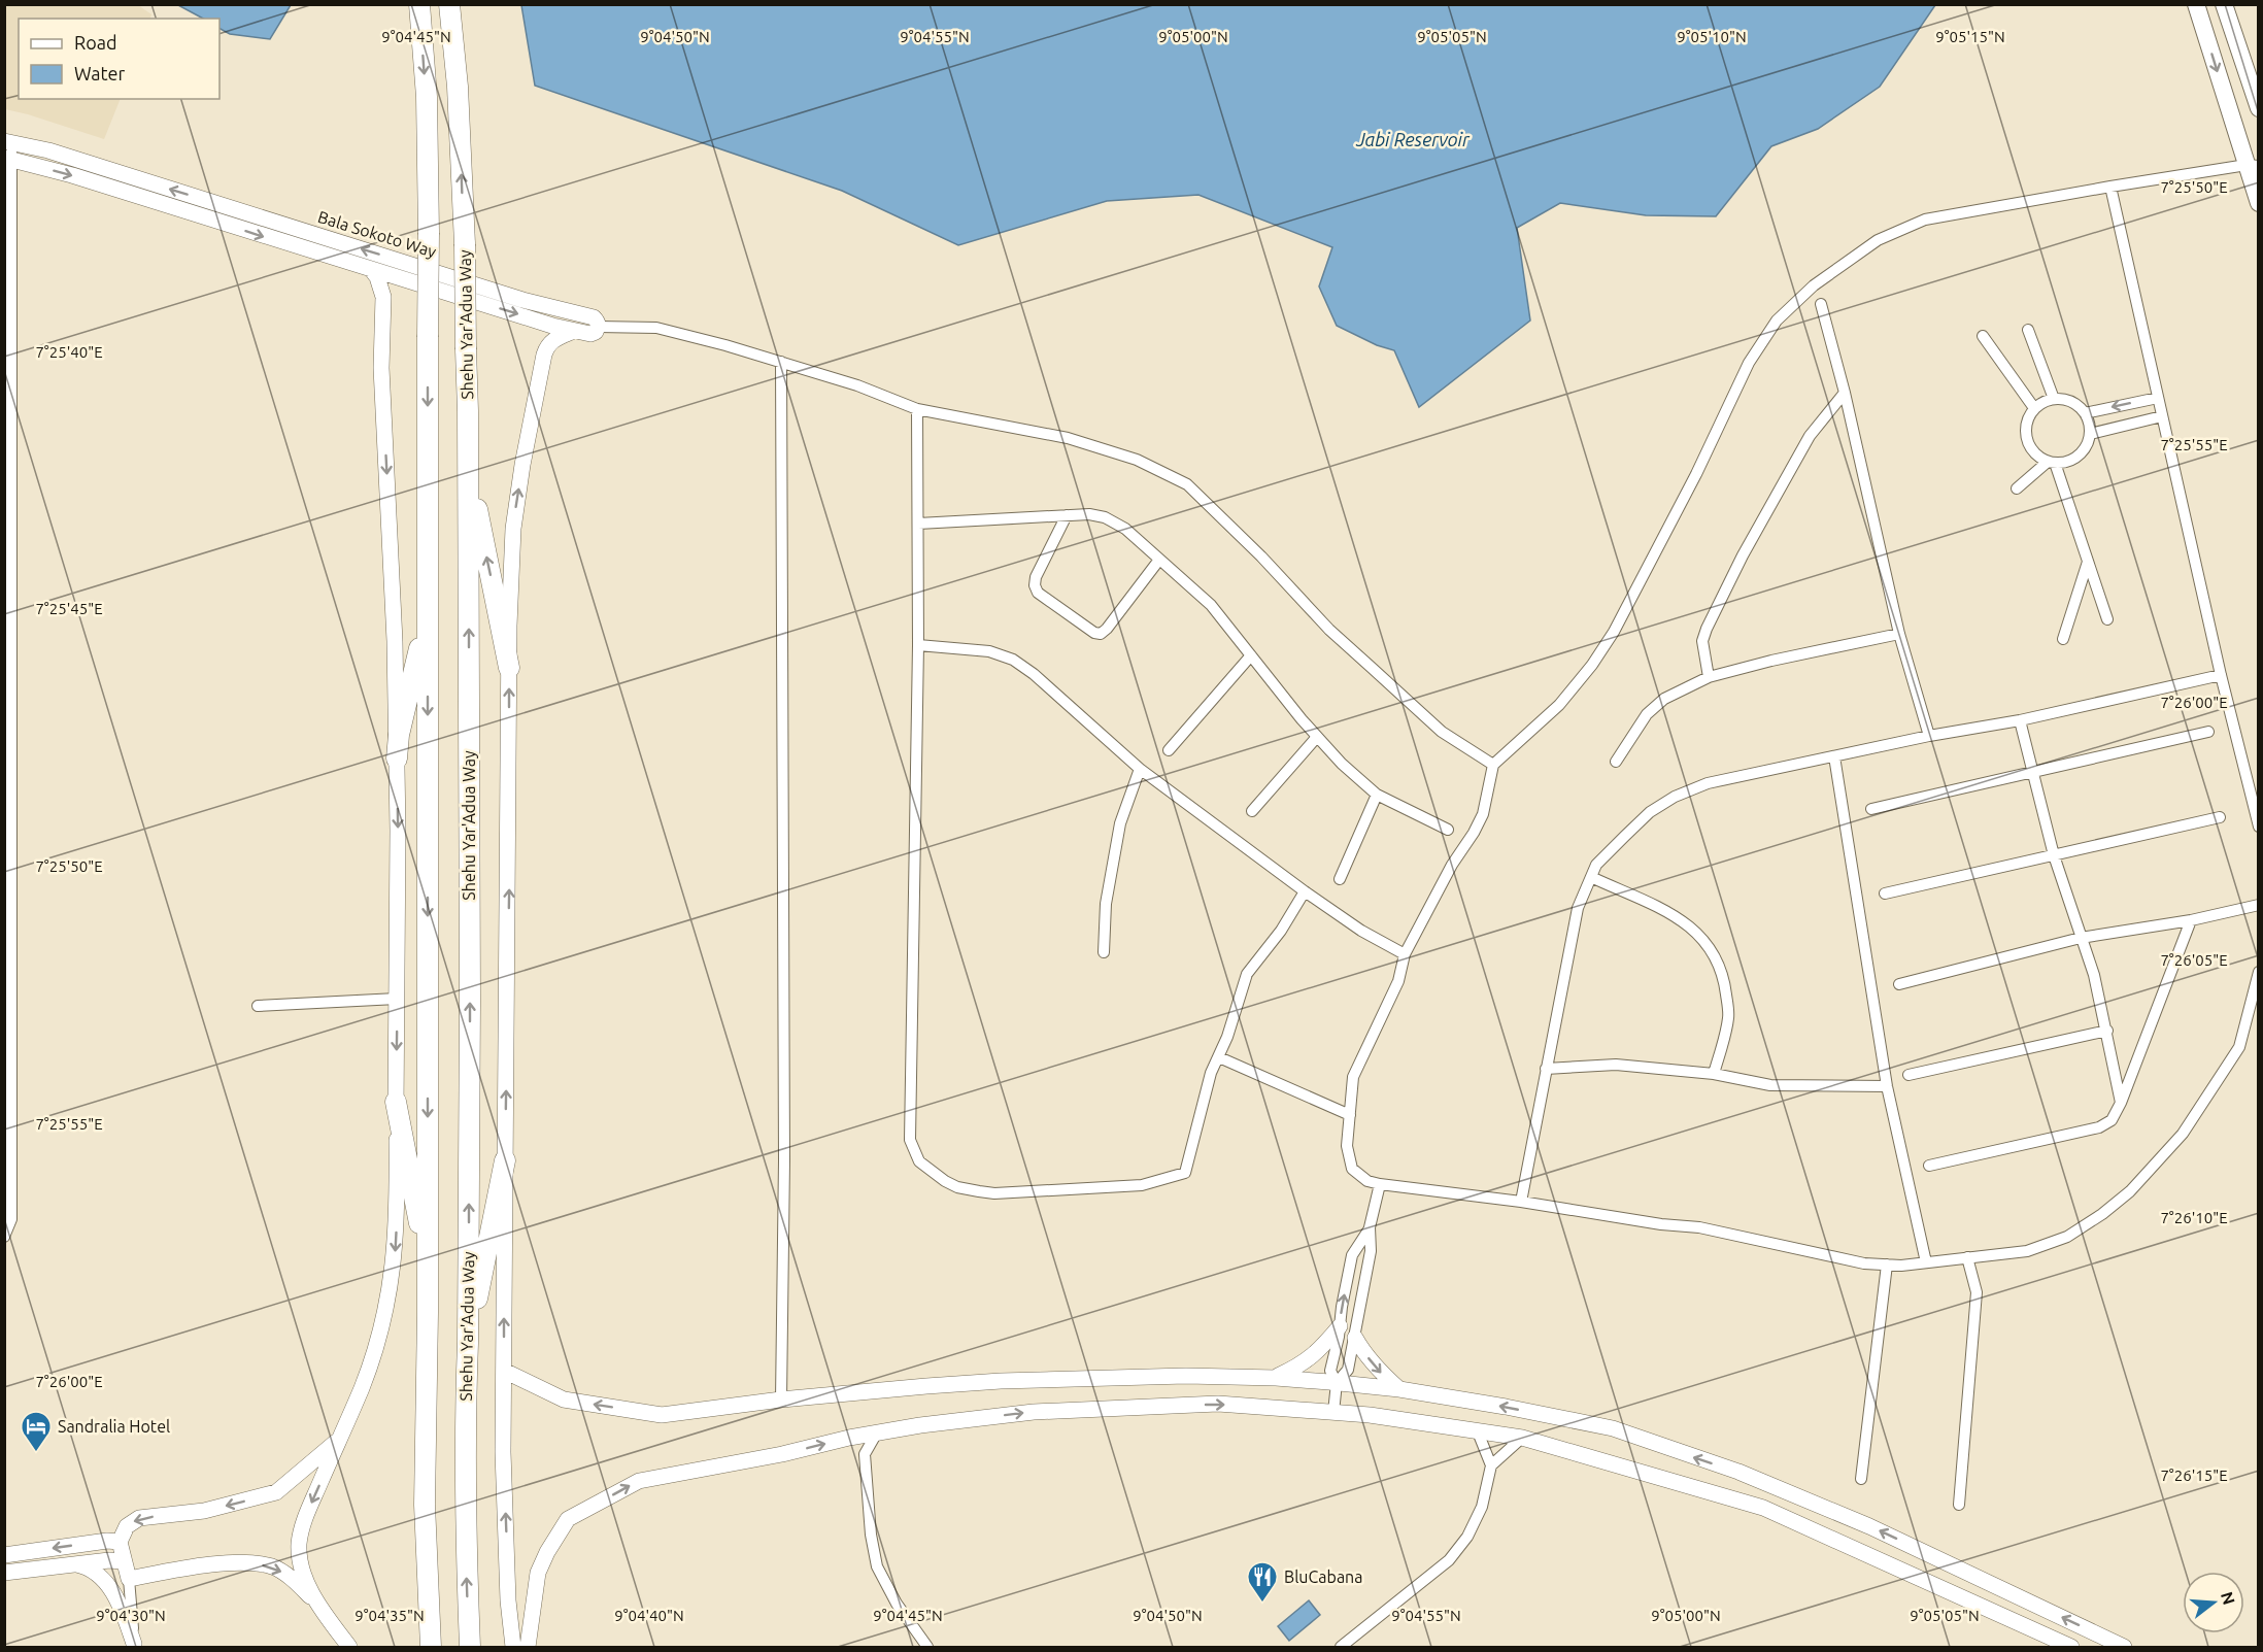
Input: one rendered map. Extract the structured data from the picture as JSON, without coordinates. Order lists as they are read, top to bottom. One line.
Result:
{"streets":{"highway":["Shehu Yar'Adua Way"],"street":["Bala Sokoto Way"]},"water":["Jabi Reservoir"],"places":{"hotel":["Sandralia Hotel"],"restaurant":["BluCabana"]},"legend":["Road","Water"],"north":"right","coordinates":["9°04'45\"N","9°04'50\"N","9°04'55\"N","9°05'00\"N","9°05'05\"N","9°05'10\"N","9°05'15\"N","7°25'50\"E","7°25'40\"E","7°25'55\"E","7°25'45\"E","7°26'00\"E","7°26'05\"E","7°26'10\"E","7°26'15\"E","9°04'30\"N","9°04'35\"N","9°04'40\"N"]}
